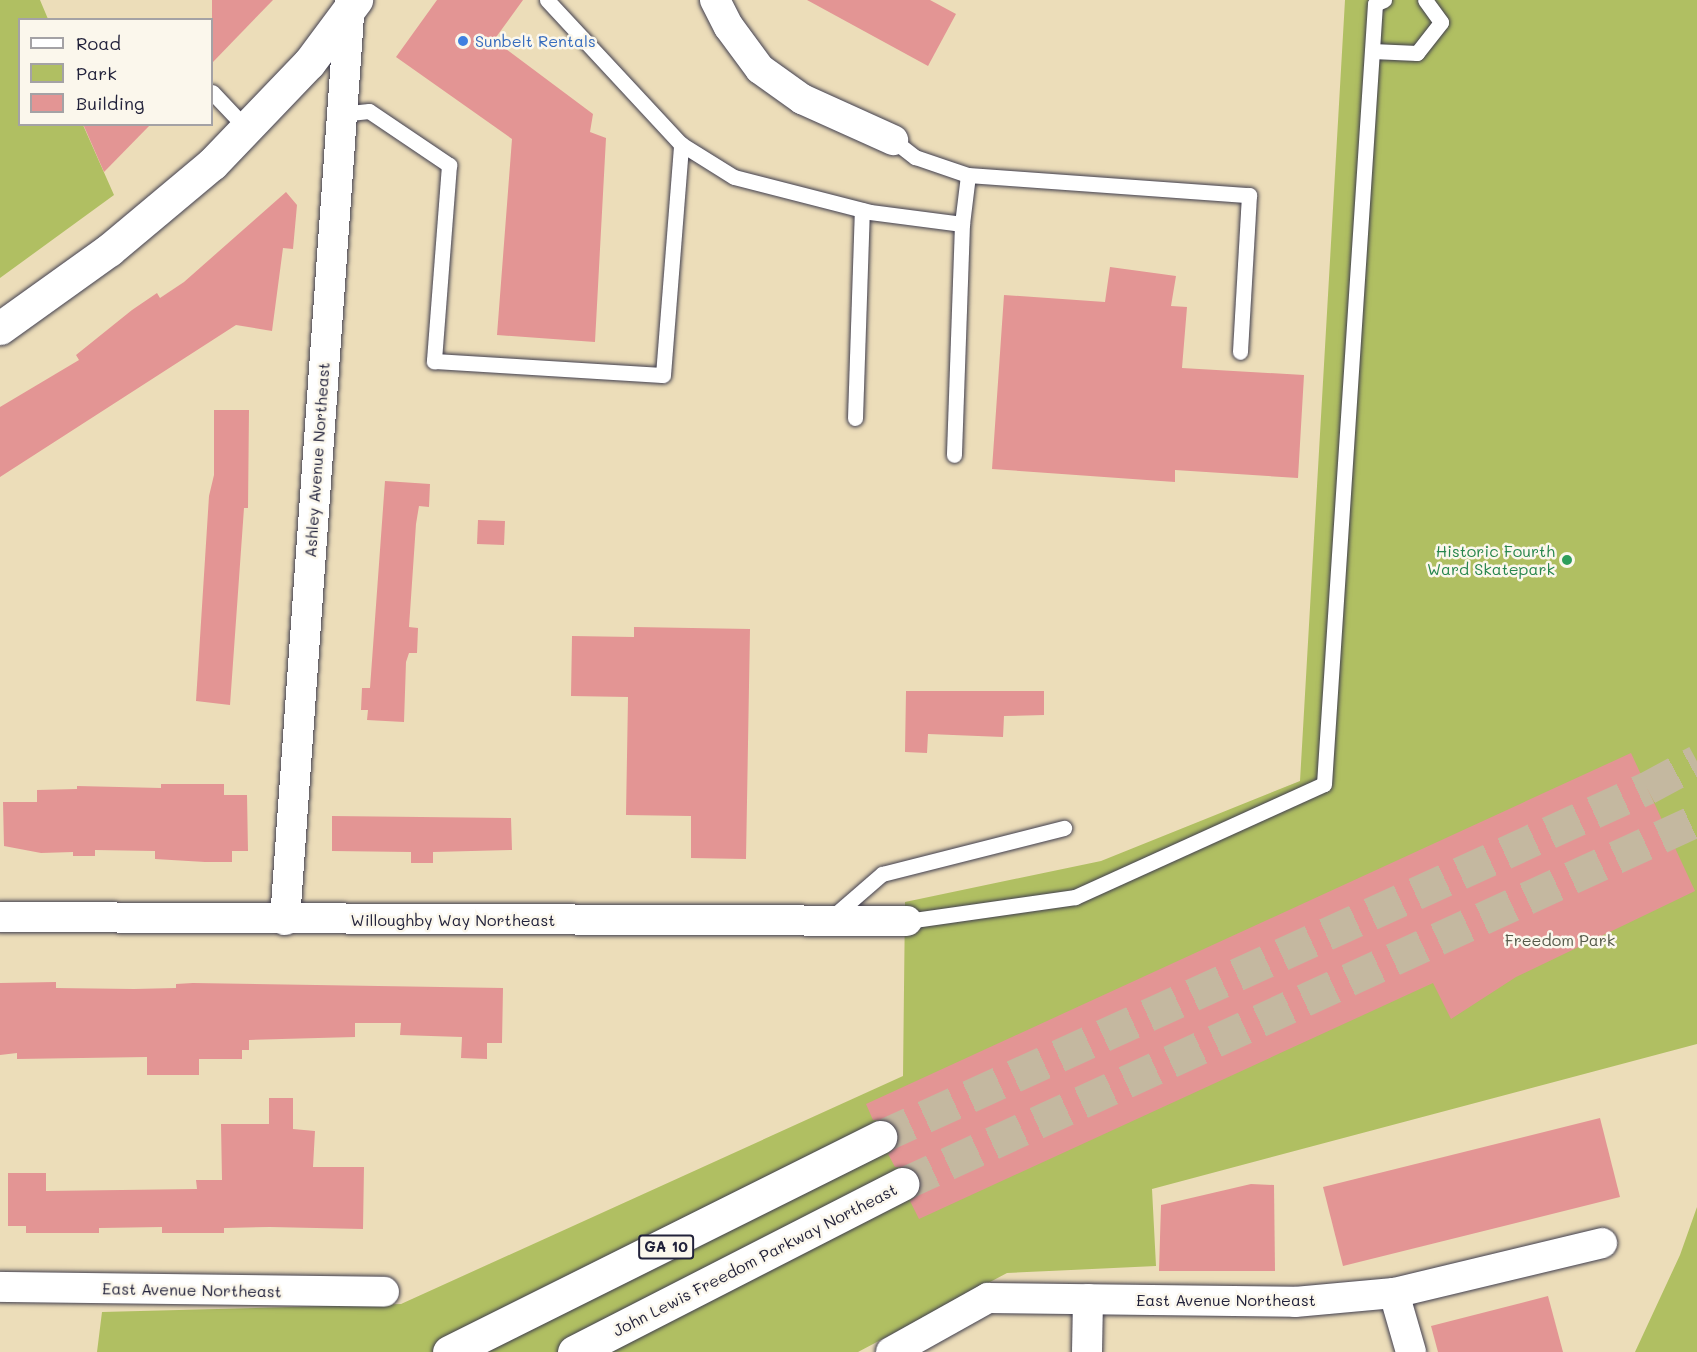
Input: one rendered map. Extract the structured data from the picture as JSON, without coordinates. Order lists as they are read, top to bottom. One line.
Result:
{"streets":{"main road":["GA 10","John Lewis Freedom Parkway Northeast"],"street":["Ashley Avenue Northeast","Willoughby Way Northeast","East Avenue Northeast"]},"crossings":[["Ashley Avenue Northeast","Willoughby Way Northeast"]],"parks":["Freedom Park"],"places":["Sunbelt Rentals","Historic Fourth Ward Skatepark"],"legend":["Road","Park","Building"]}
